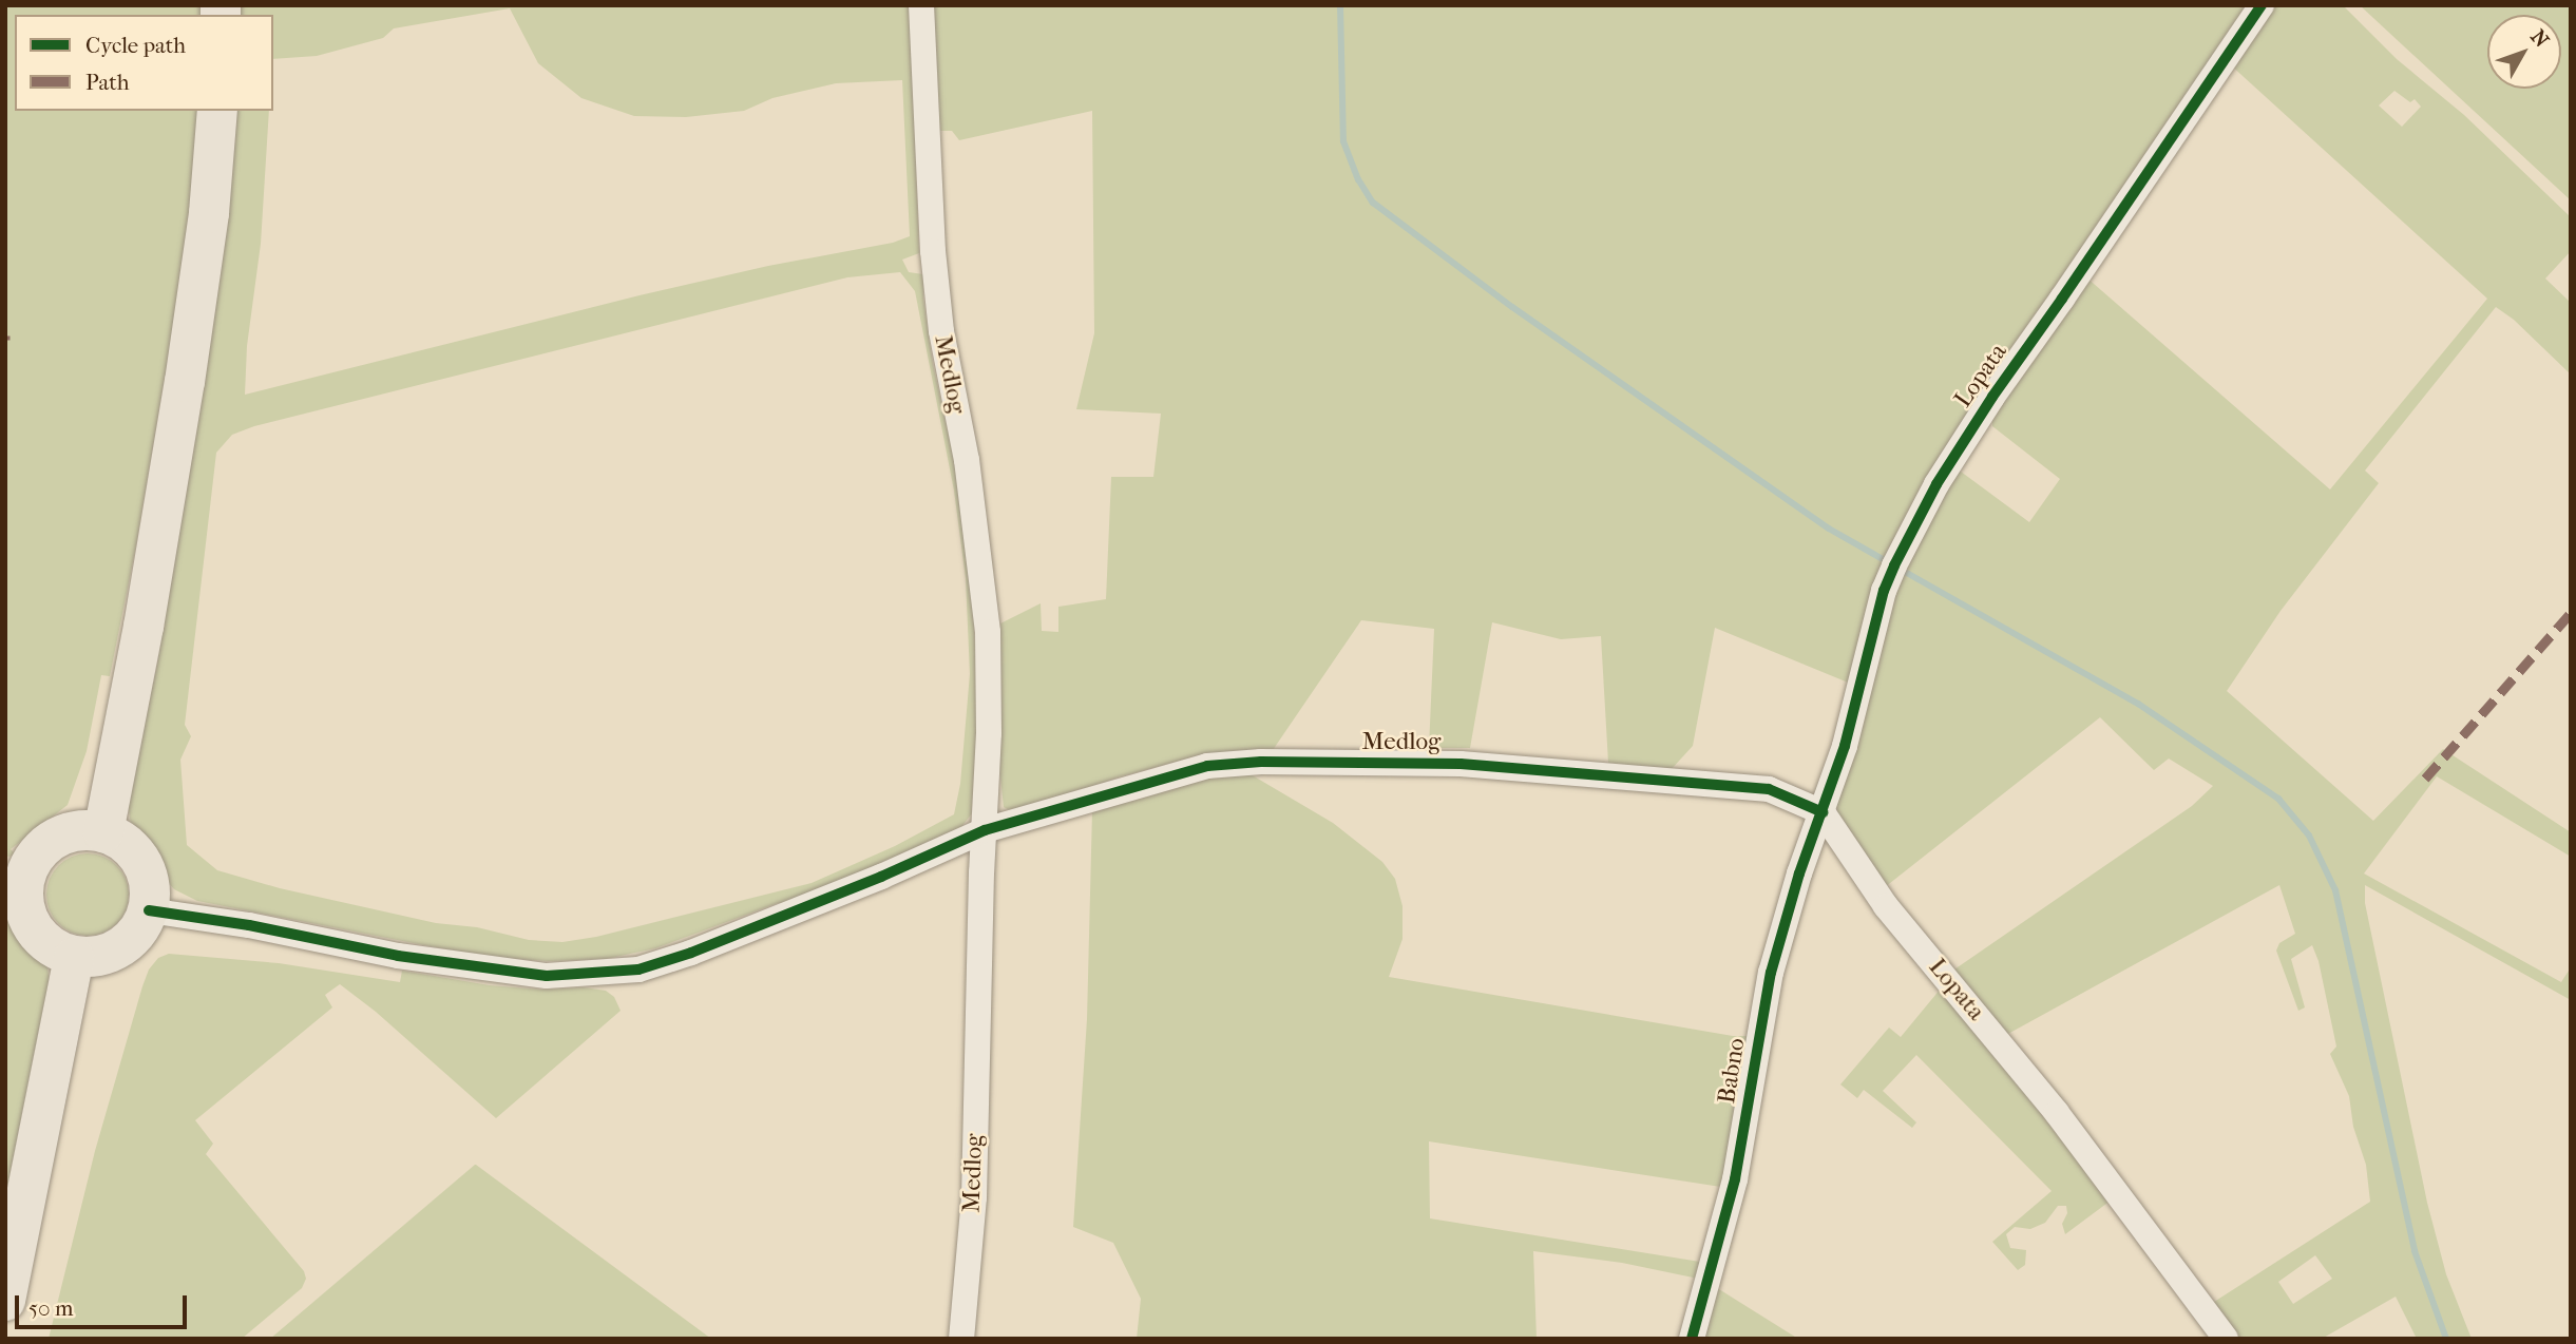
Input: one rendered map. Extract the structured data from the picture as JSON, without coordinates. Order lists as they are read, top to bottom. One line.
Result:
{"streets":{"street":["Medlog","Lopata","Babno"]},"crossings":[["Medlog","Lopata"],["Medlog","Babno"],["Lopata","Babno"]],"legend":["Cycle path","Path"],"scale_bar":"50 m","north":"top right"}
